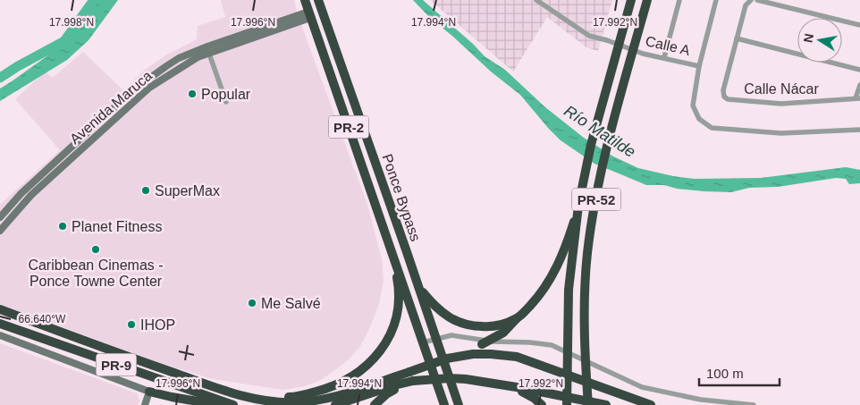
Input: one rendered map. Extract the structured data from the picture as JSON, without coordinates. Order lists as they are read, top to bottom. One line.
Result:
{"streets":{"highway":["PR-2","Ponce Bypass","PR-52","PR-9"],"street":["Calle A","Calle Nácar","Avenida Maruca"]},"crossings":[["Avenida Maruca","Ponce Bypass"]],"water":["Río Matilde"],"places":["Popular","SuperMax","Planet Fitness","Caribbean Cinemas - Ponce Towne Center","Me Salvé","IHOP"],"scale_bar":"100 m","north":"left","coordinates":["17.998°N","17.996°N","17.994°N","17.992°N","66.640°W"]}
